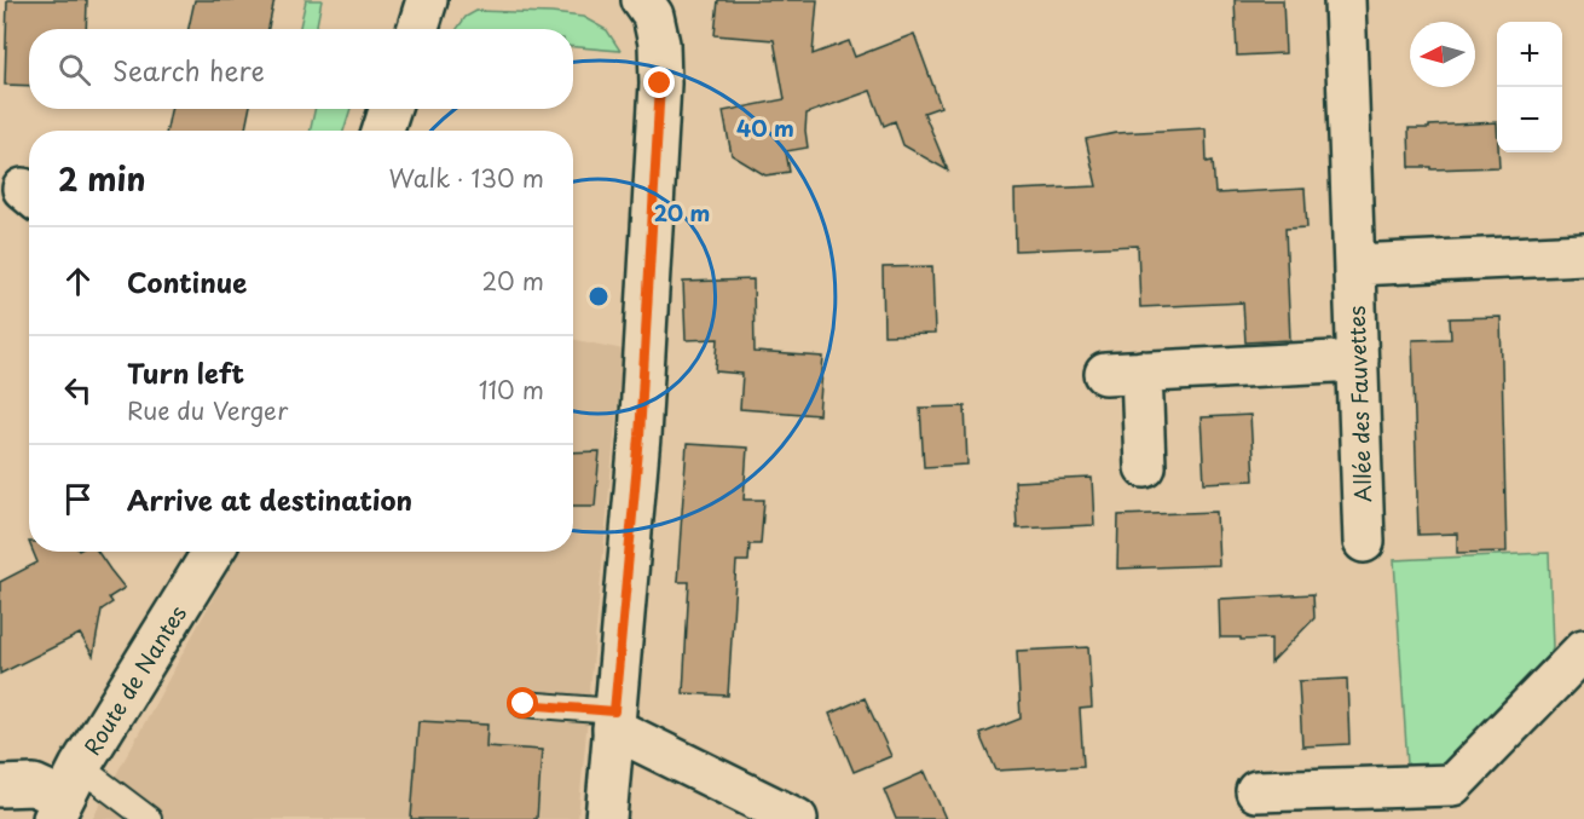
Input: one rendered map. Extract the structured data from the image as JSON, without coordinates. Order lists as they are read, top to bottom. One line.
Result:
{"streets":{"street":["Allée des Fauvettes","Route de Nantes"]},"north":"left","page":{"map_buttons":["+","−"],"search":"Search here","heading":["2 min","Walk · 130 m"],"list":[["Continue","20 m"],["Turn left","Rue du Verger","110 m"],"Arrive at destination"]},"rings":["40 m","20 m"]}
